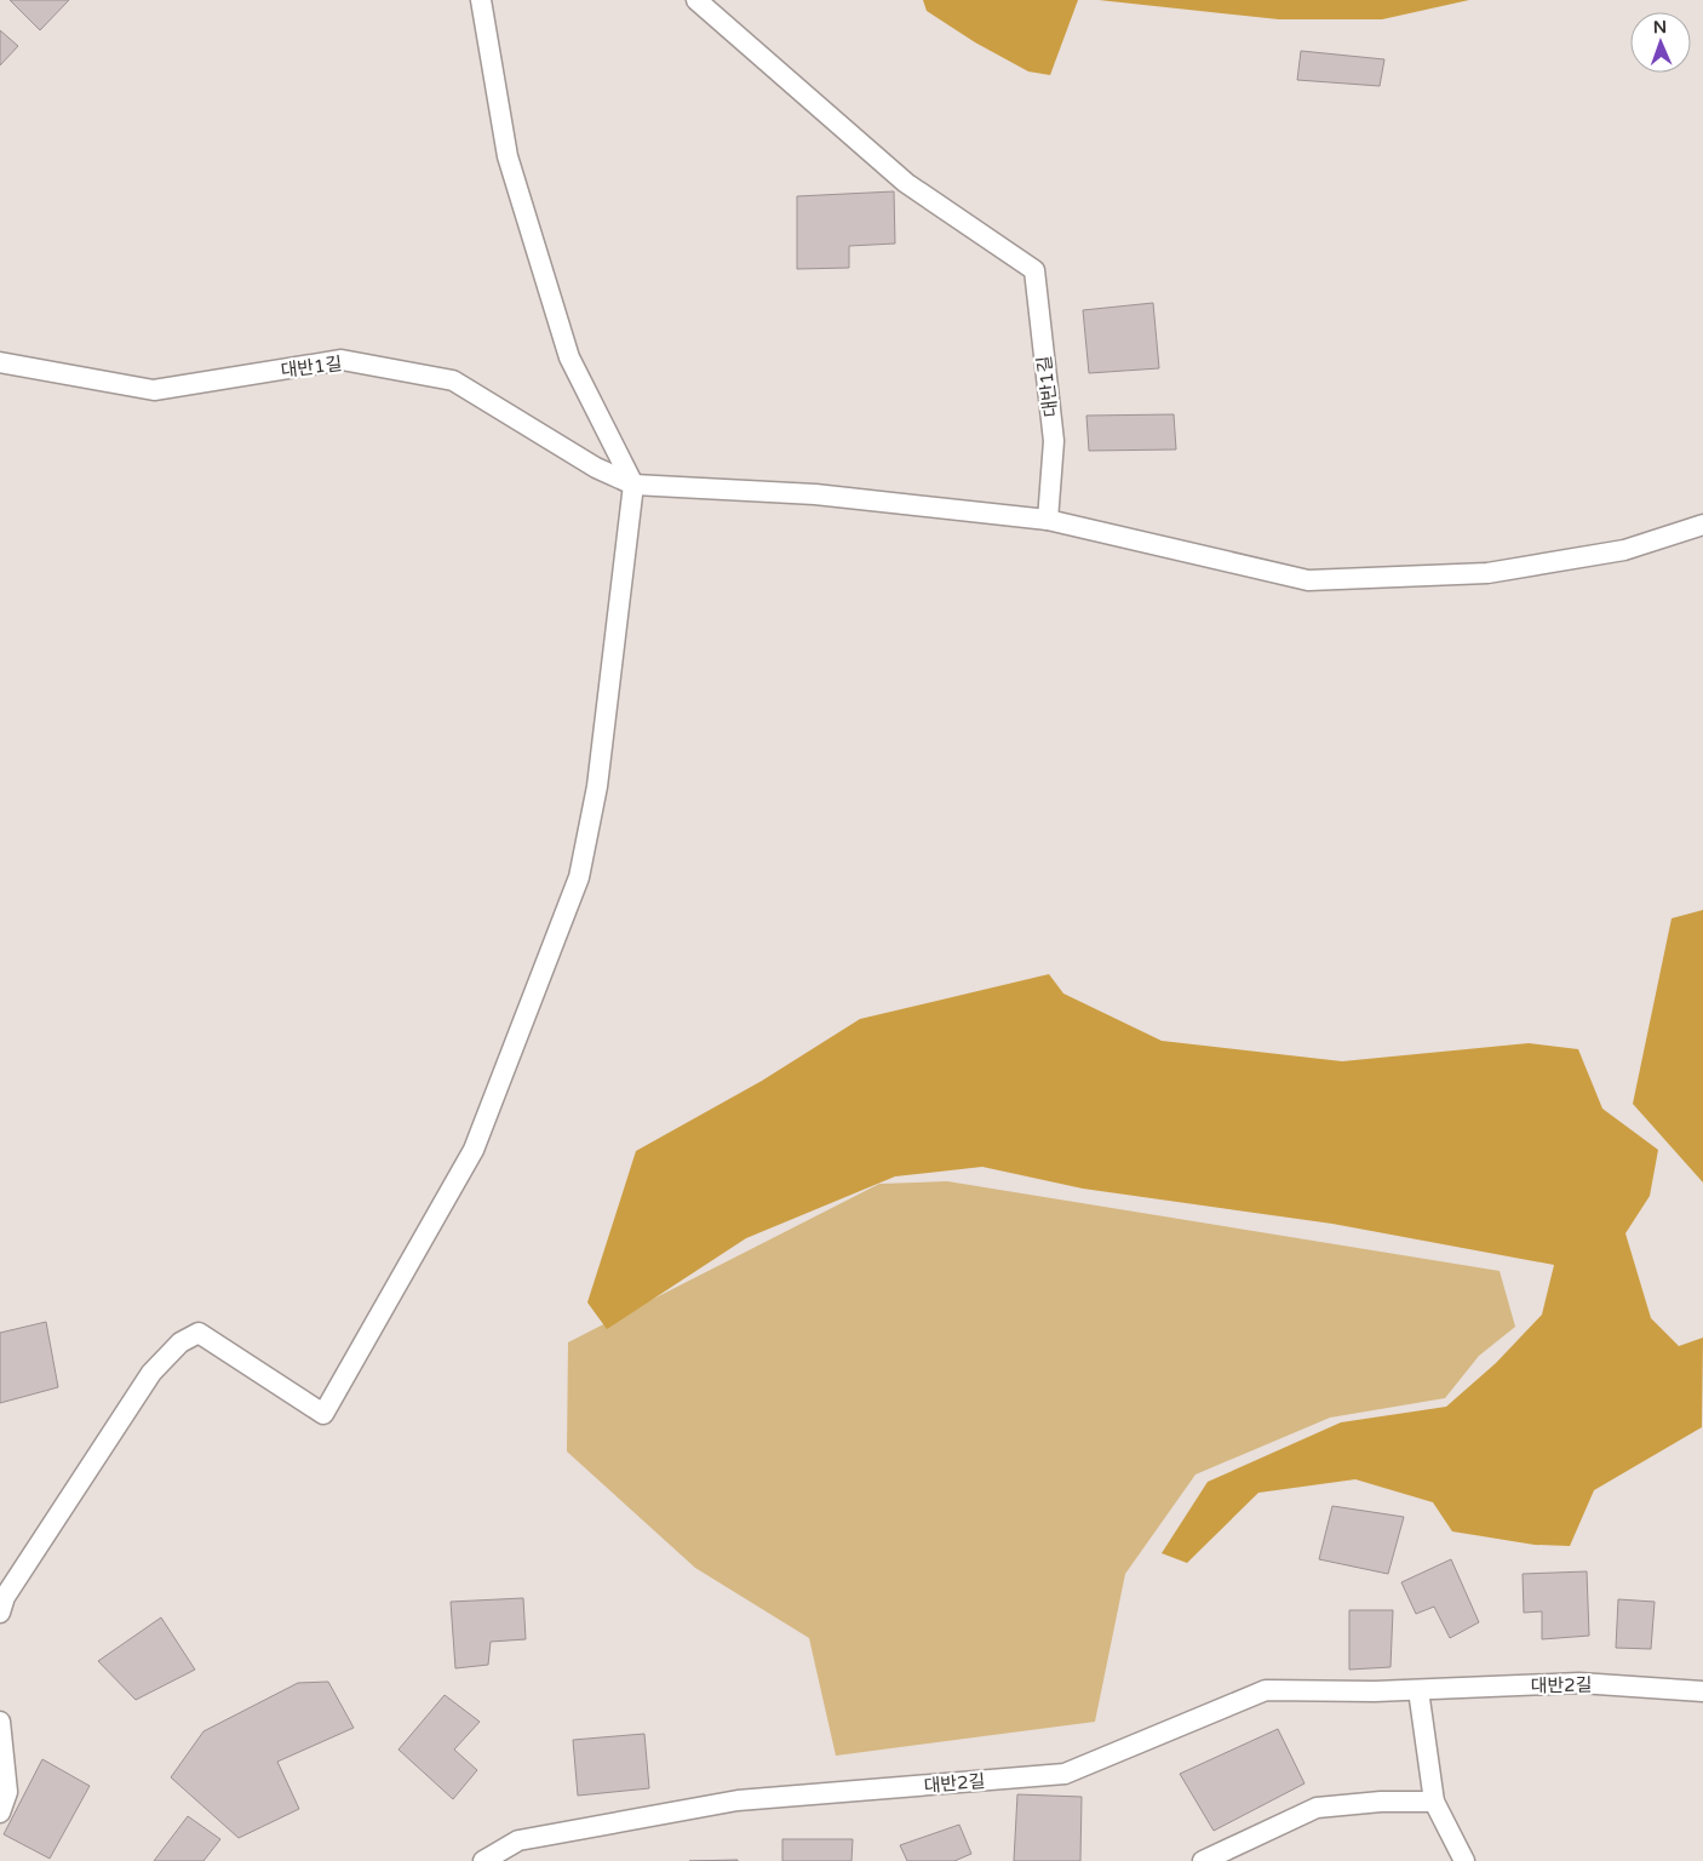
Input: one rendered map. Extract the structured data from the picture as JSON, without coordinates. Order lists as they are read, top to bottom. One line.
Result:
{"streets":{"lane":["대반1길","대반2길"]},"north":"top"}
